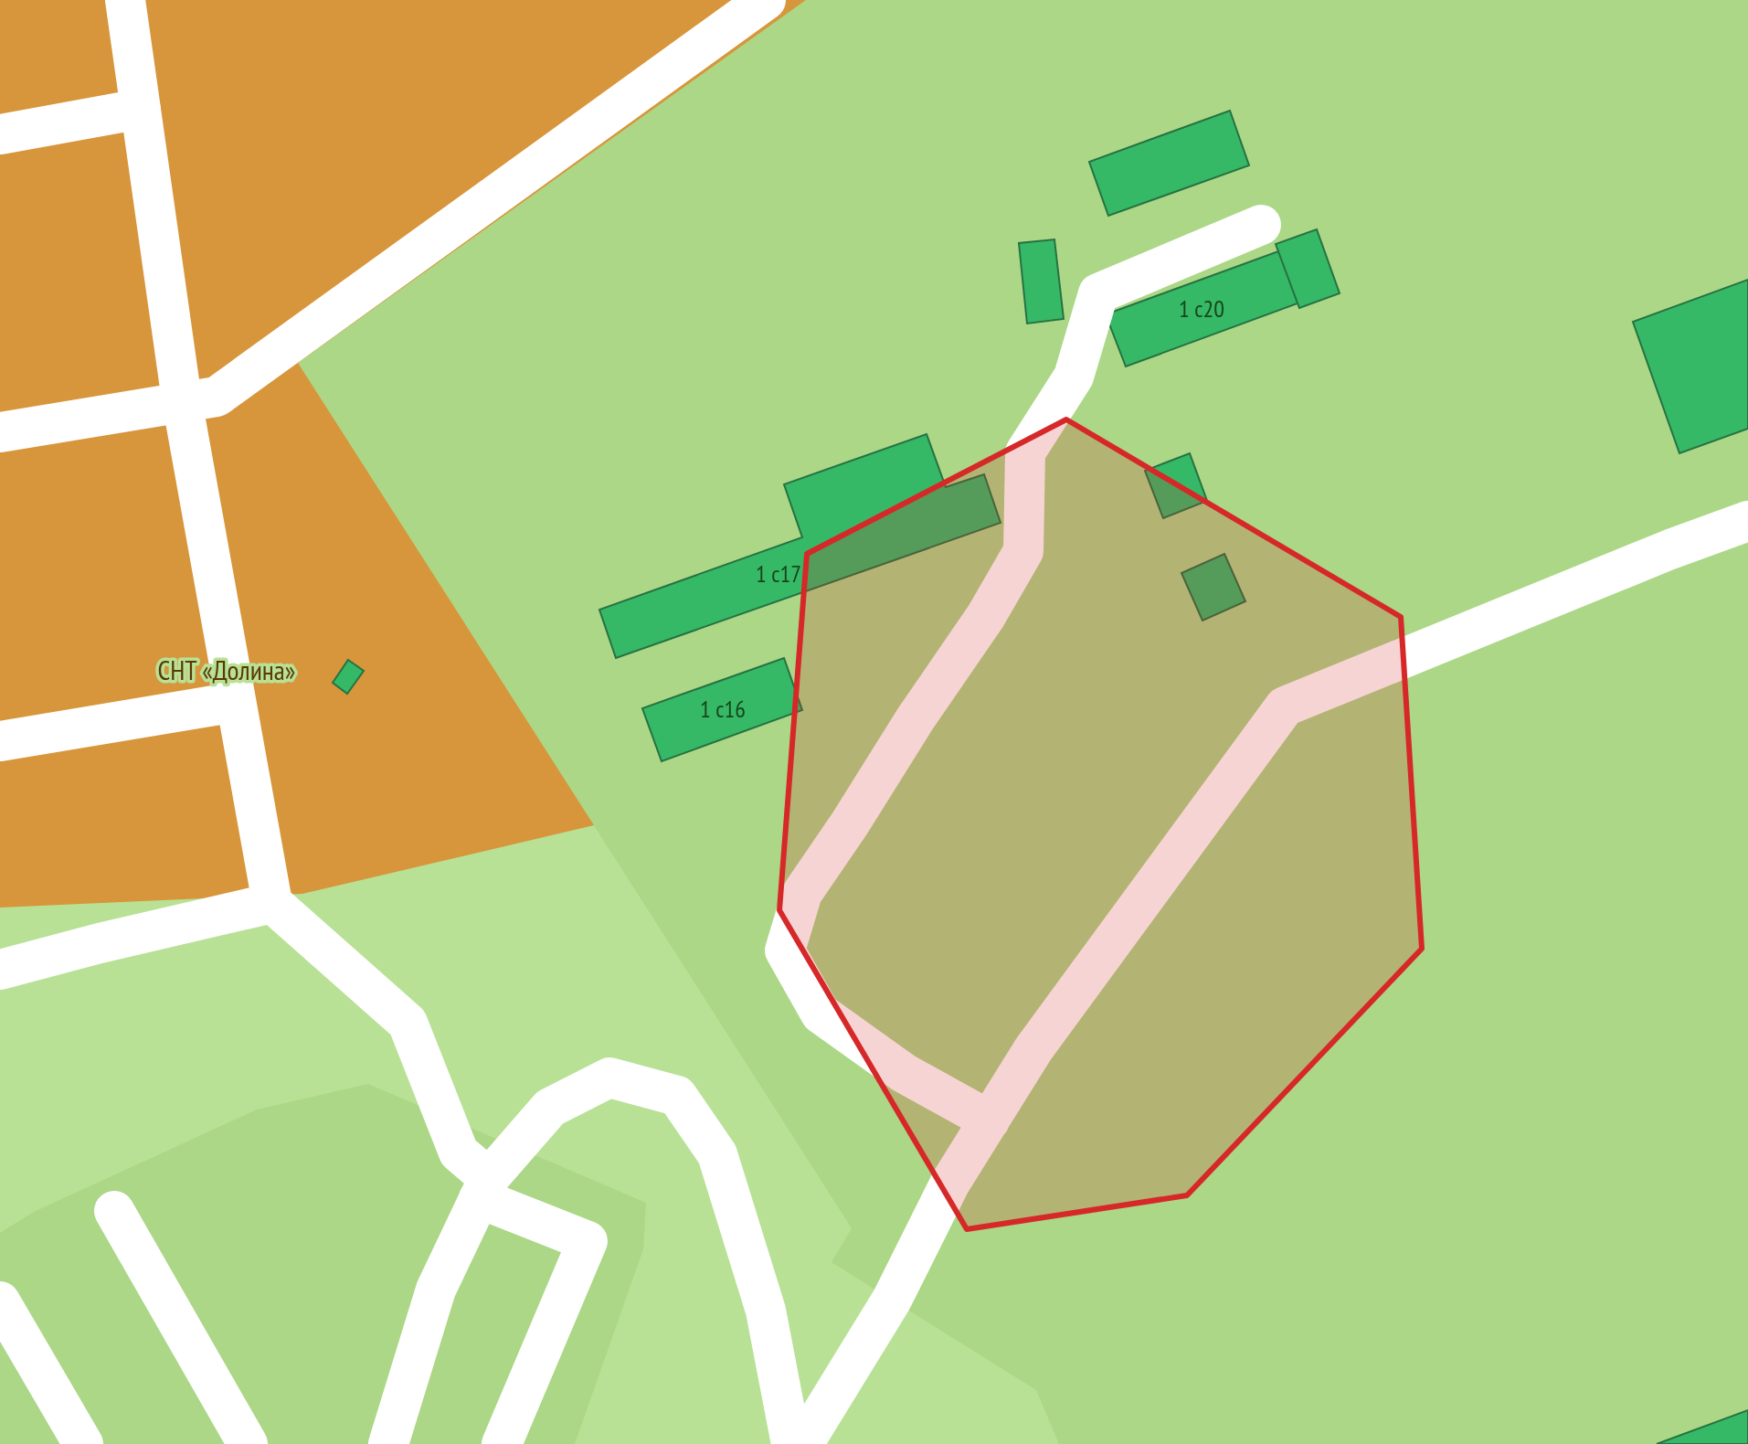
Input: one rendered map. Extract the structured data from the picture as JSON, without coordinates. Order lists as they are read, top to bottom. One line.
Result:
{"parks":["СНТ «Долина»"],"house_numbers":["1 с20","1 с17","1 с16"]}
